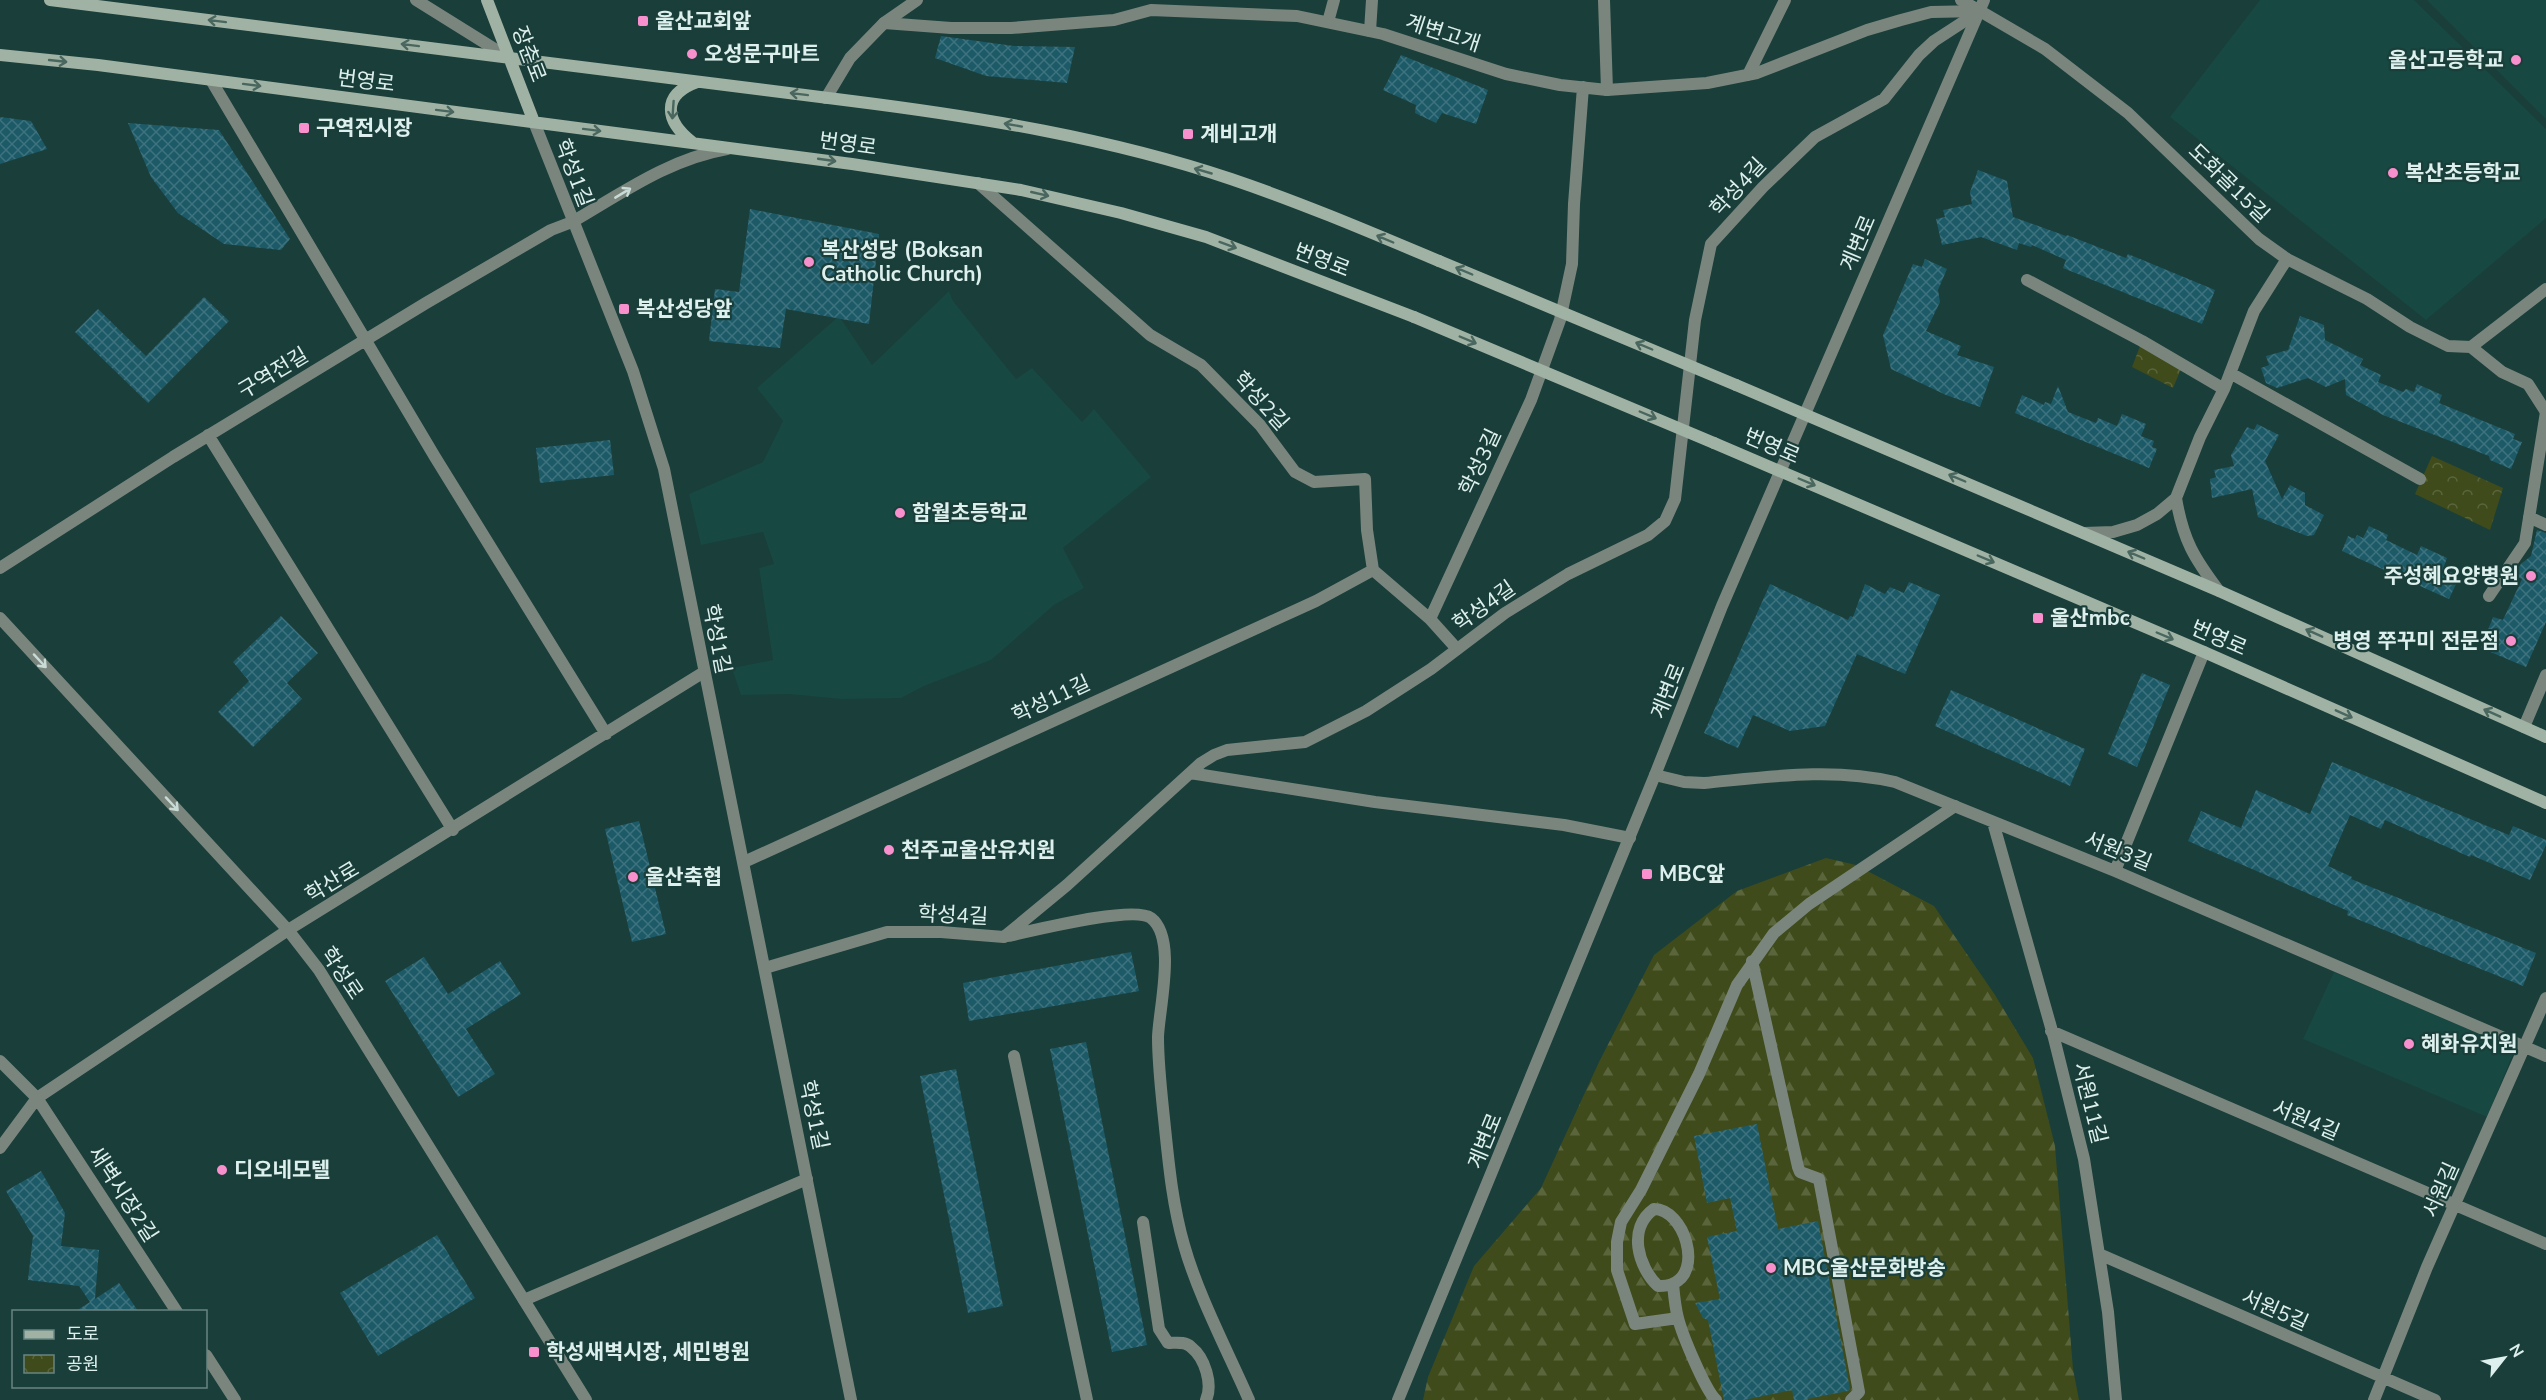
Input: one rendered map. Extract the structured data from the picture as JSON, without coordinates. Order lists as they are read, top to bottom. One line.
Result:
{"streets":{"main road":["장춘로","번영로"],"street":["계변고개","학성1길","도화골15길","학성4길","계변로","구역전길","학성2길","학성3길","학성11길","서원3길","학산로","학성로","서원11길","서원4길","서원길","새벽시장2길","서원5길"]},"crossings":[["계변고개","도화골15길"],["계변고개","학성4길"],["계변고개","계변로"],["계변고개","학성3길"],["장춘로","번영로"],["장춘로","학성1길"],["번영로","학성1길"],["번영로","계변로"],["번영로","구역전길"],["번영로","학성2길"],["학성1길","학성4길"],["학성1길","구역전길"],["학성1길","학성11길"],["학성1길","학산로"],["학성1길","학성로"],["도화골15길","학성4길"],["도화골15길","계변로"],["학성4길","계변로"],["계변로","서원3길"],["학성2길","학성11길"],["서원3길","서원11길"],["서원3길","서원길"],["학산로","학성로"],["학산로","새벽시장2길"],["서원11길","서원4길"],["서원11길","서원5길"],["서원4길","서원길"],["서원길","서원5길"]],"one_way":["학성로"],"places":{"transit":["울산교회앞","구역전시장","계비고개","복산성당앞","울산mbc","MBC앞","학성새벽시장, 세민병원"],"other":["오성문구마트","울산고등학교","복산초등학교","복산성당 (Boksan Catholic Church)","함월초등학교","주성혜요양병원","병영 쭈꾸미 전문점","천주교울산유치원","울산축협","혜화유치원","디오네모텔","MBC울산문화방송"]},"legend":["도로","공원"],"north":"top right"}
